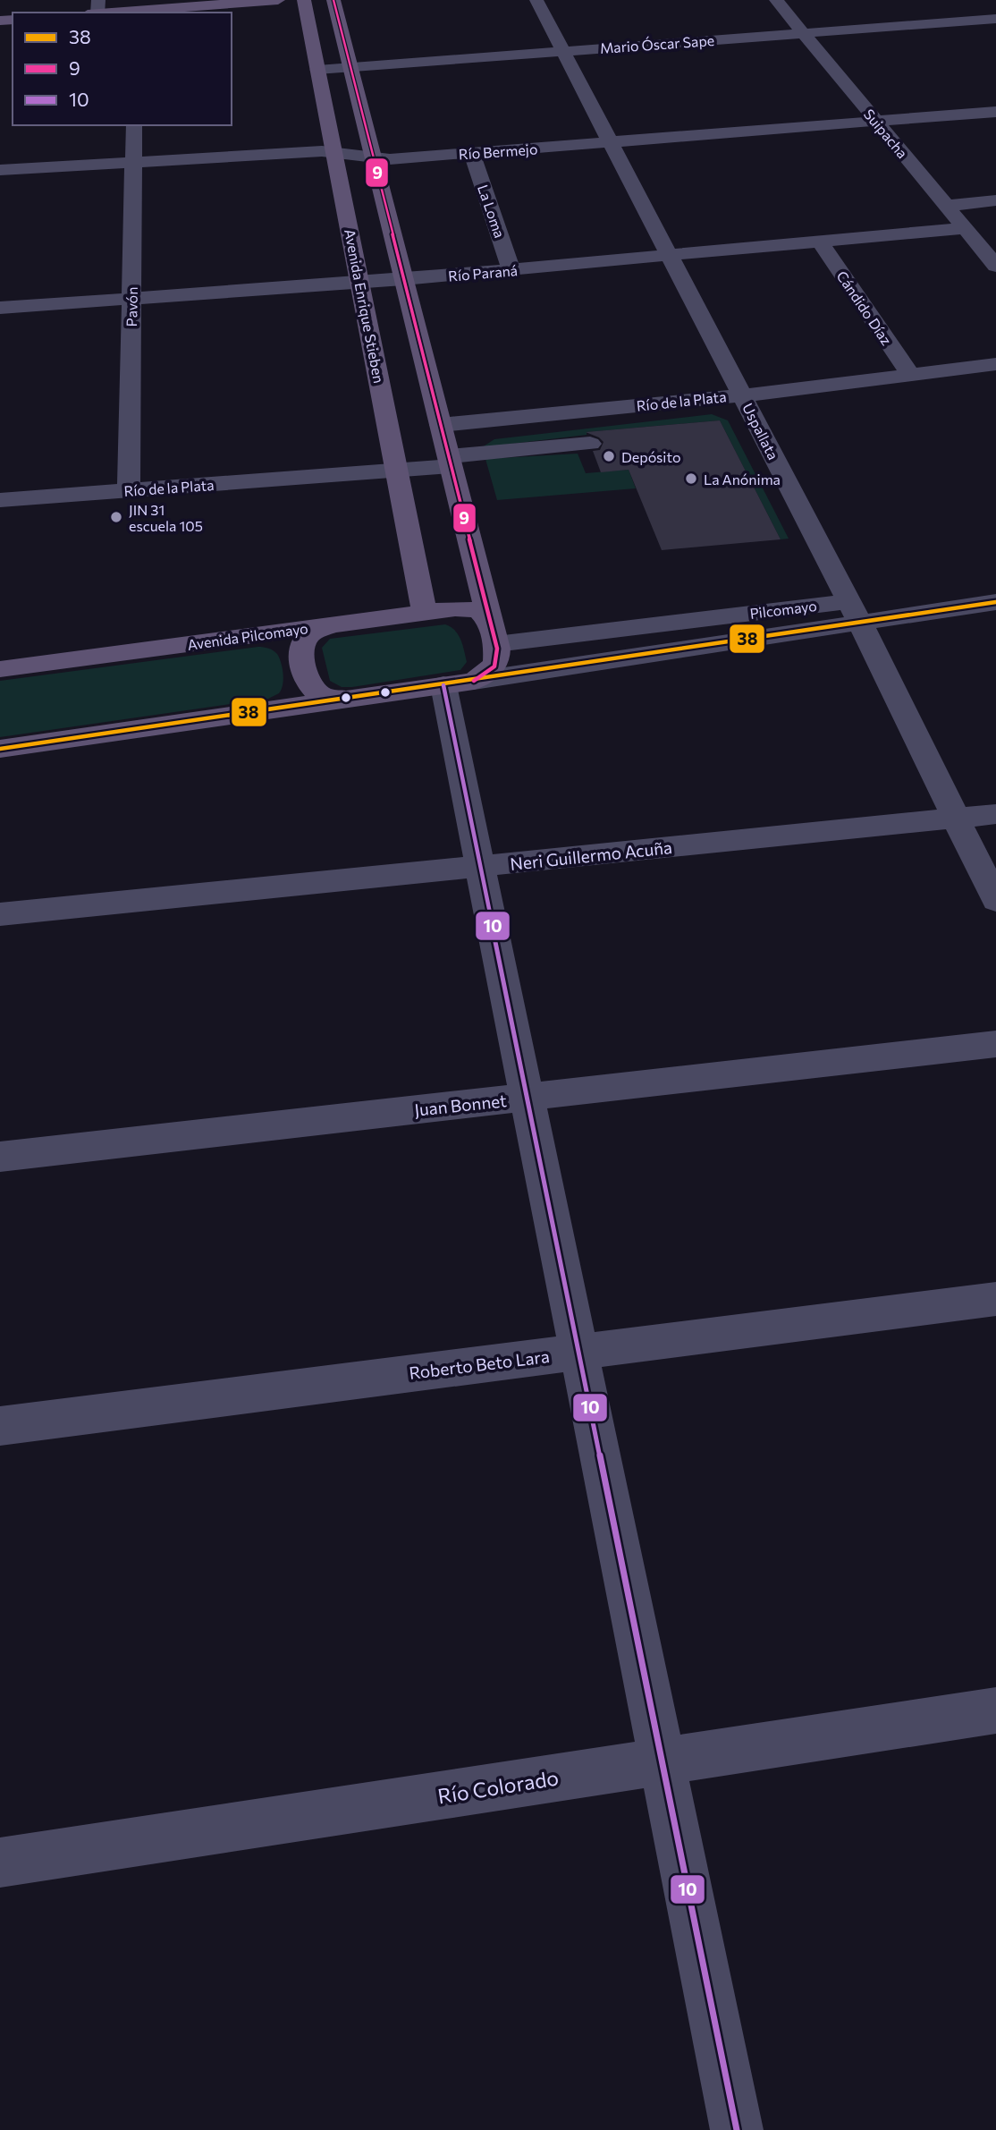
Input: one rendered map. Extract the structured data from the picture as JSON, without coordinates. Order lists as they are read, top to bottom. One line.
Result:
{"streets":{"main road":["Avenida Enrique Stieben","Avenida Pilcomayo"],"street":["Mario Óscar Sape","Suipacha","Río Bermejo","La Loma","Río Paraná","Pavón","Cándido Díaz","Río de la Plata","Uspallata","Pilcomayo","Neri Guillermo Acuña","Juan Bonnet","Roberto Beto Lara","Río Colorado"]},"crossings":[["Mario Óscar Sape","Suipacha"],["Mario Óscar Sape","Avenida Enrique Stieben"],["Mario Óscar Sape","Uspallata"],["Suipacha","Río Bermejo"],["Suipacha","Río Paraná"],["Río Bermejo","La Loma"],["Río Bermejo","Avenida Enrique Stieben"],["Río Bermejo","Pavón"],["Río Bermejo","Uspallata"],["La Loma","Río Paraná"],["Río Paraná","Avenida Enrique Stieben"],["Río Paraná","Pavón"],["Río Paraná","Cándido Díaz"],["Río Paraná","Uspallata"],["Avenida Enrique Stieben","Río de la Plata"],["Avenida Enrique Stieben","Avenida Pilcomayo"],["Pavón","Río de la Plata"],["Cándido Díaz","Río de la Plata"],["Río de la Plata","Uspallata"],["Uspallata","Pilcomayo"],["Uspallata","Neri Guillermo Acuña"],["Pilcomayo","Avenida Pilcomayo"]],"places":["Depósito","La Anónima","JIN 31 escuela 105"],"lines":["transit line 9","transit line 38","transit line 10"],"legend":["38","9","10"]}
